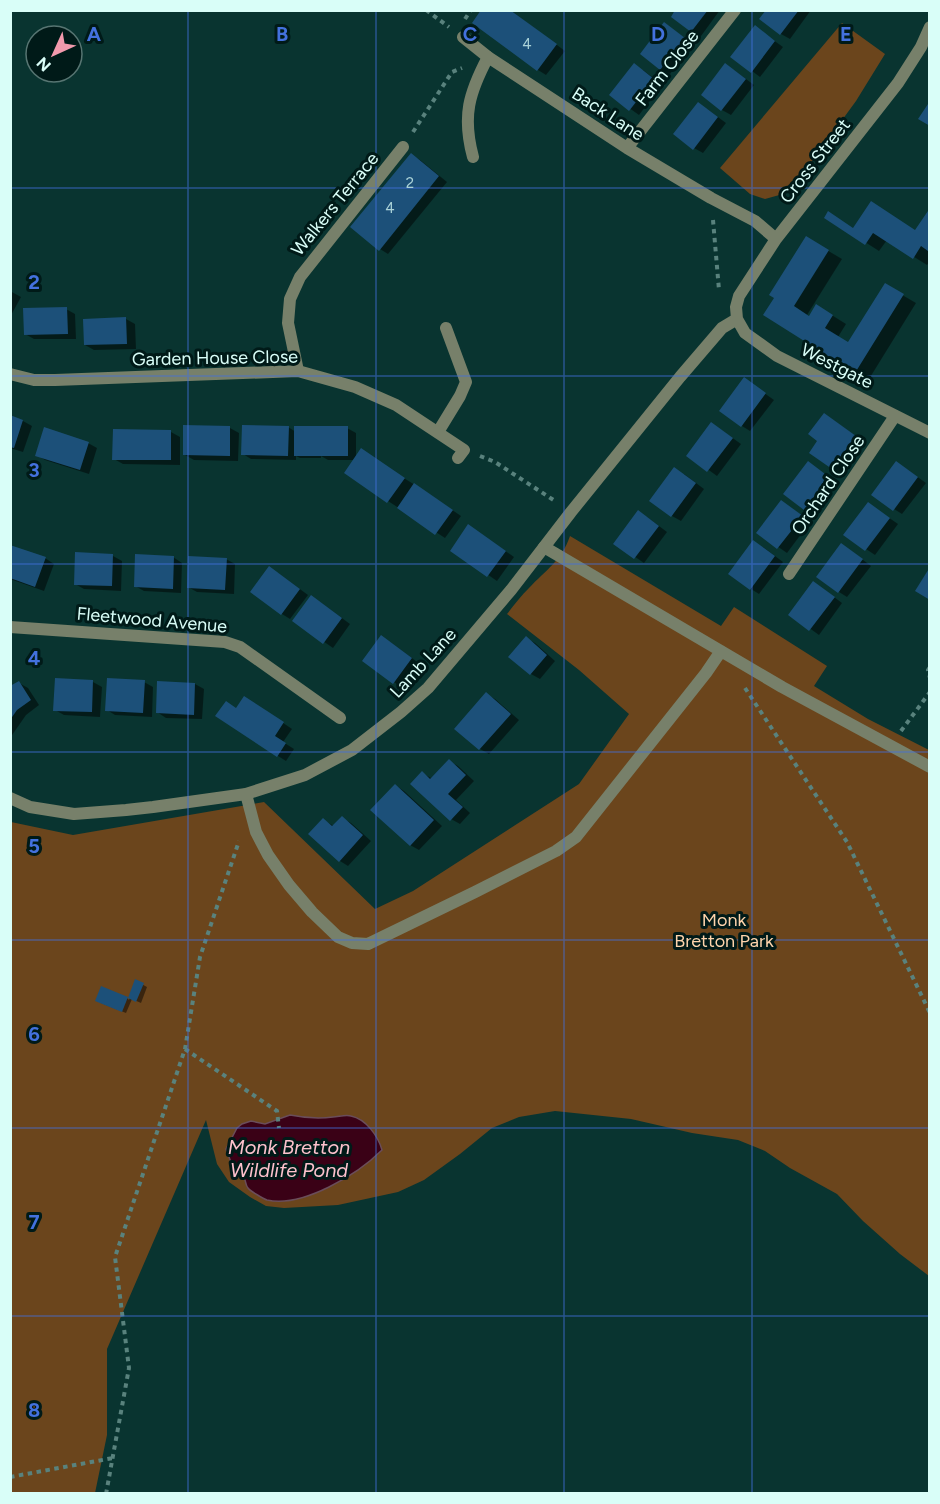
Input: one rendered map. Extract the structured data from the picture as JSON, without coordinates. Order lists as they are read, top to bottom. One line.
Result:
{"streets":{"street":["Farm Close","Back Lane","Cross Street","Walkers Terrace","Garden House Close","Westgate","Orchard Close","Fleetwood Avenue","Lamb Lane"]},"crossings":[["Farm Close","Back Lane"],["Back Lane","Cross Street"],["Cross Street","Westgate"],["Cross Street","Lamb Lane"],["Walkers Terrace","Garden House Close"],["Westgate","Orchard Close"],["Westgate","Lamb Lane"]],"water":["Monk Bretton Wildlife Pond"],"parks":["Monk Bretton Park"],"house_numbers":["4","2","4"],"north":"bottom left","grid":{"columns":["A","B","C","D","E"],"rows":["2","3","4","5","6","7","8"]}}
